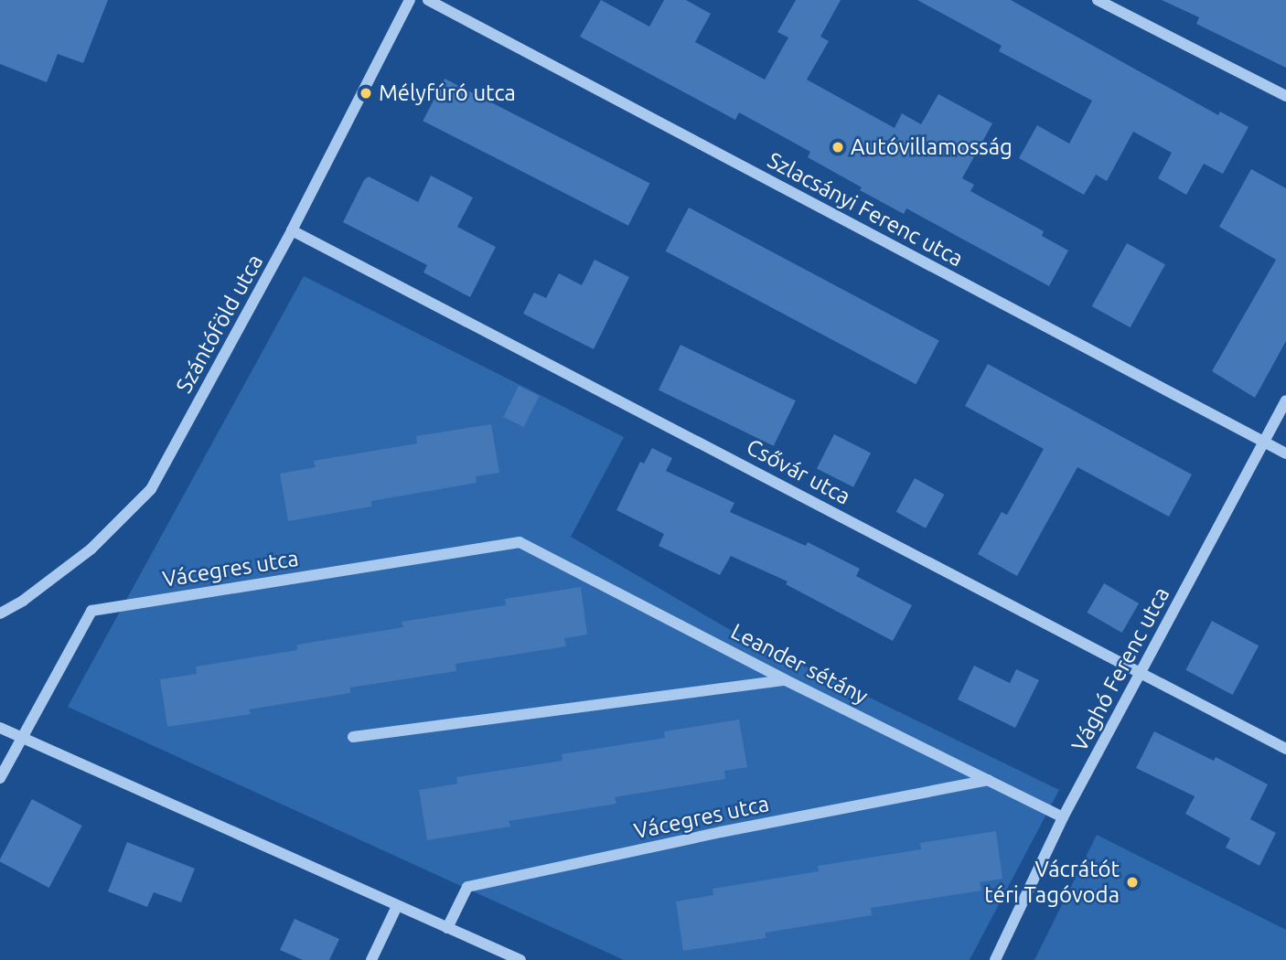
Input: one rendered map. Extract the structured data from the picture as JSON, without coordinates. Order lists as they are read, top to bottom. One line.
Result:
{"streets":{"street":["Szlacsányi Ferenc utca","Szántóföld utca","Csővár utca","Vácegres utca","Leander sétány","Vághó Ferenc utca"]},"crossings":[["Szlacsányi Ferenc utca","Vághó Ferenc utca"],["Szántóföld utca","Csővár utca"],["Csővár utca","Vághó Ferenc utca"],["Vácegres utca","Leander sétány"],["Leander sétány","Vághó Ferenc utca"]],"places":["Mélyfúró utca","Autóvillamosság","Vácrátót téri Tagóvoda"]}
